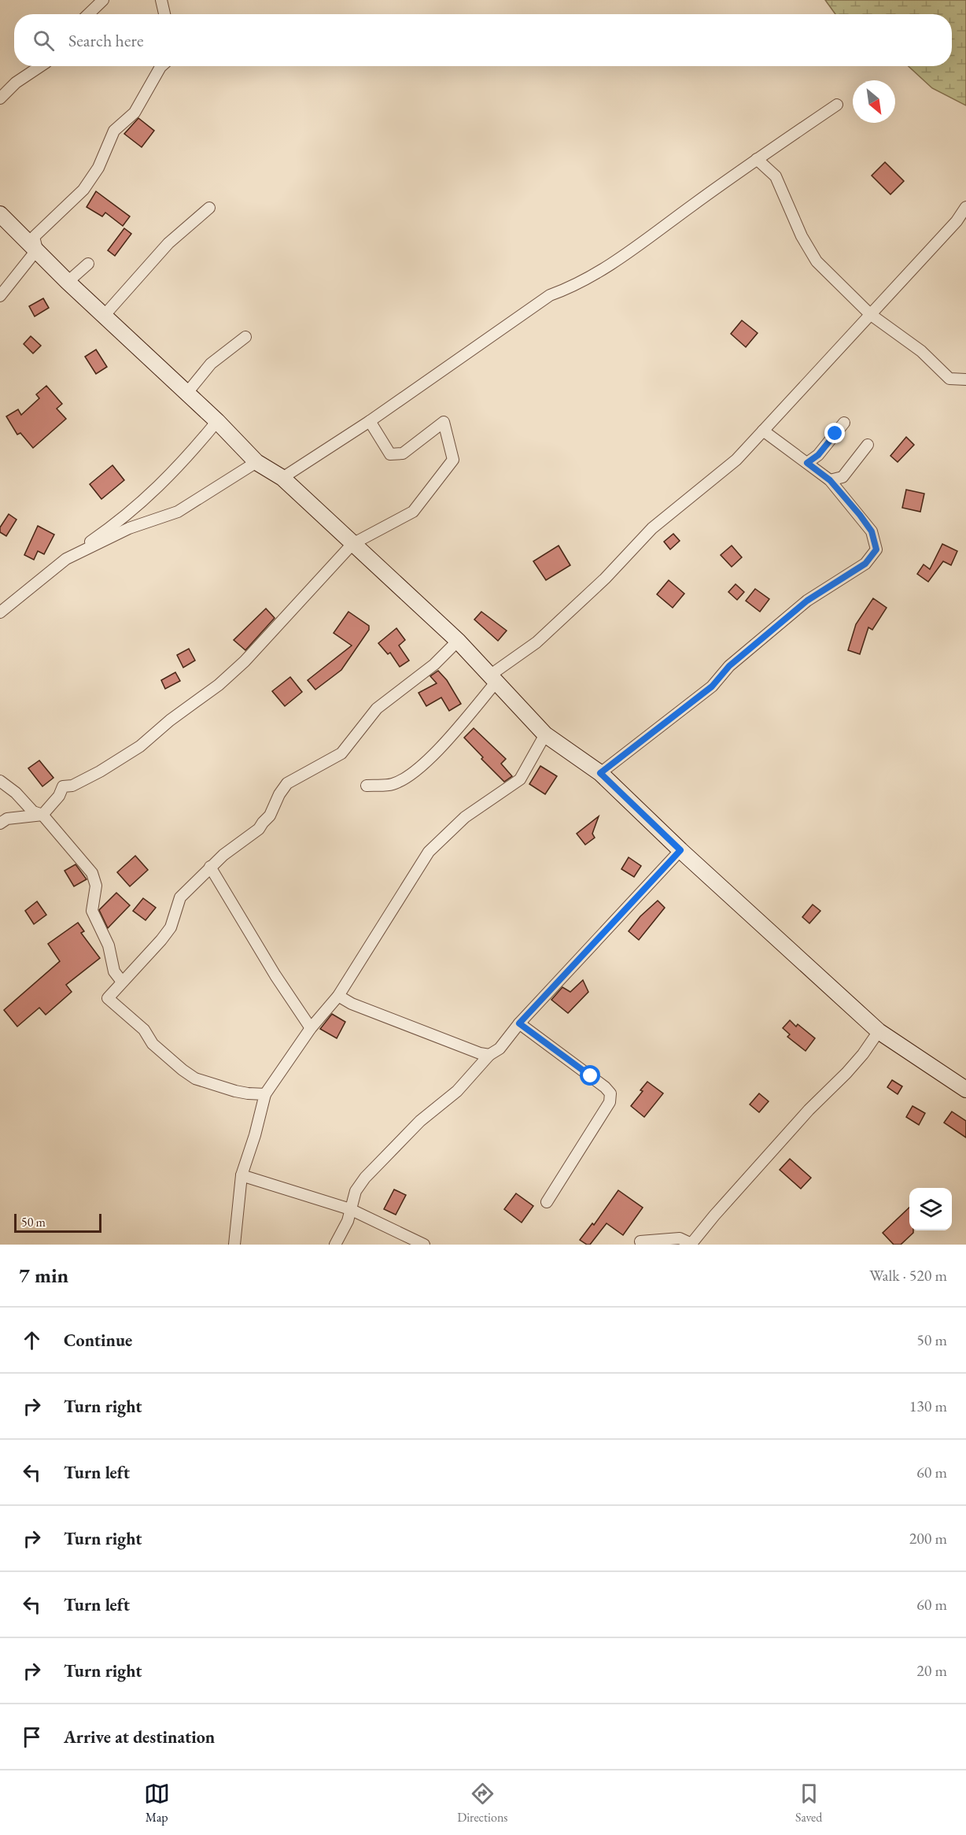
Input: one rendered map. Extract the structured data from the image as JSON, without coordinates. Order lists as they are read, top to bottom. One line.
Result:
{"scale_bar":"50 m","north":"bottom right","page":{"search":"Search here","scale":"50 m","heading":["7 min","Walk · 520 m"],"list":[["Continue","50 m"],["Turn right","130 m"],["Turn left","60 m"],["Turn right","200 m"],["Turn left","60 m"],["Turn right","20 m"],"Arrive at destination"],"nav":["Map","Directions","Saved"]}}
